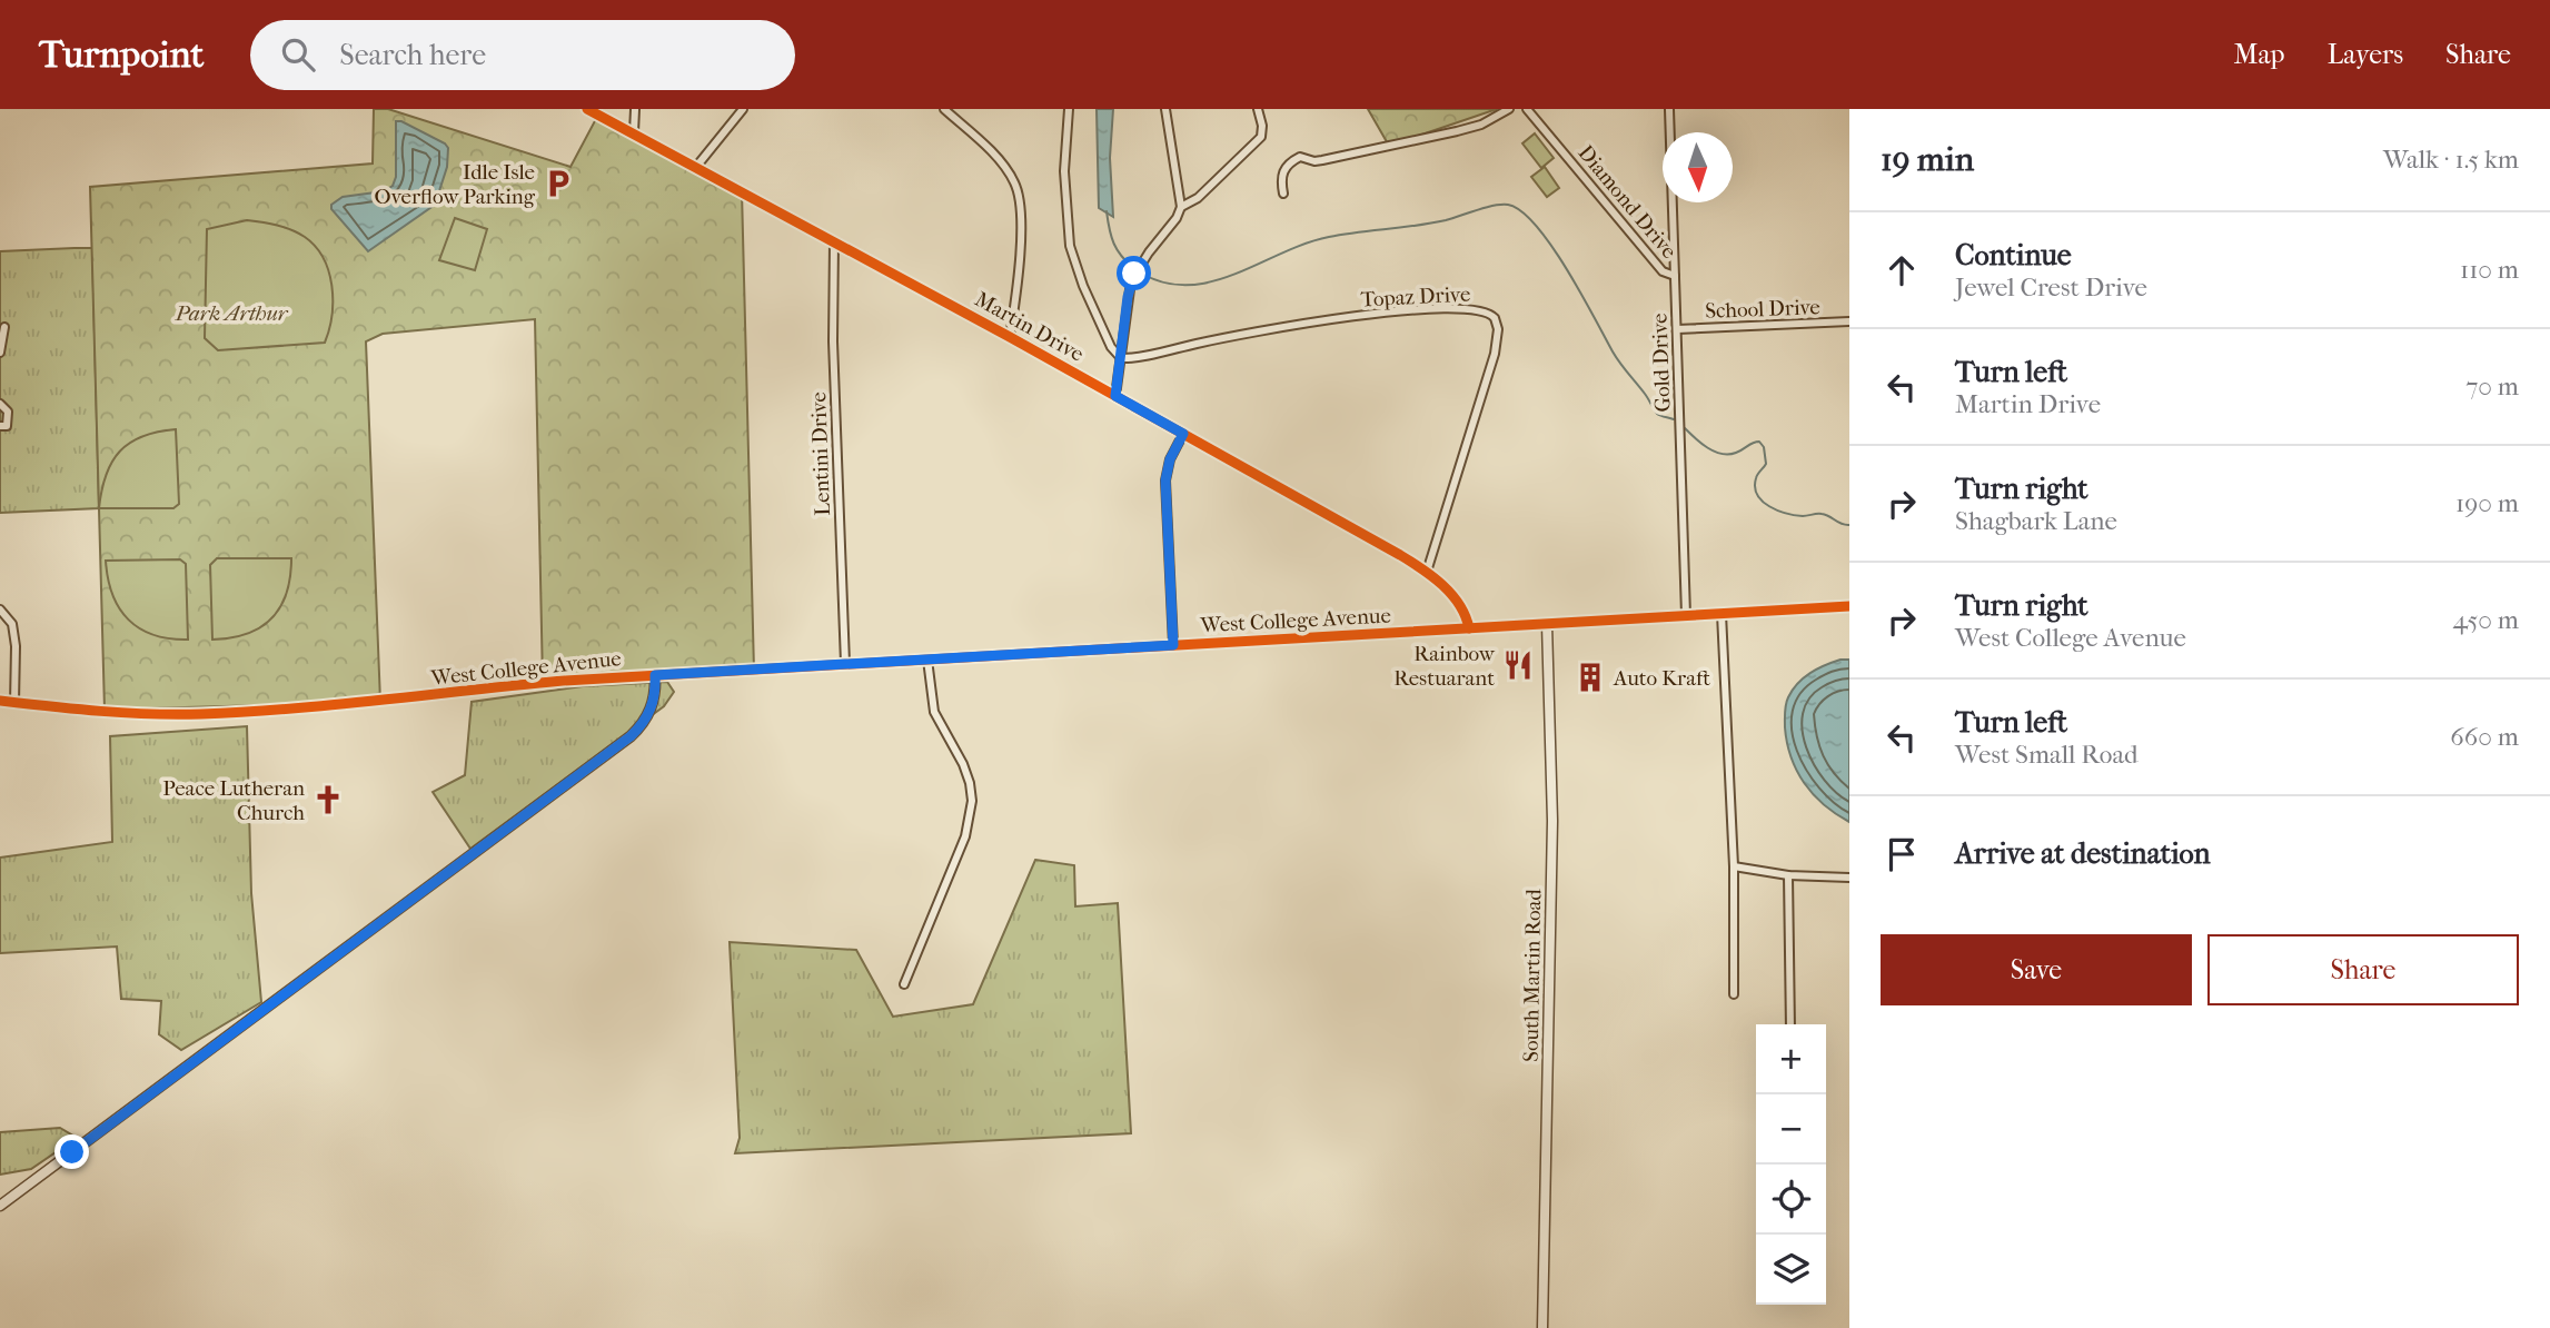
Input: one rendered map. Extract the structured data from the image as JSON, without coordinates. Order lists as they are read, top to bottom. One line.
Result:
{"streets":{"street":["Diamond Drive","Topaz Drive","School Drive","Martin Drive","Gold Drive","Lentini Drive","West College Avenue","South Martin Road"]},"crossings":[["Diamond Drive","Gold Drive"],["Topaz Drive","Martin Drive"],["School Drive","Gold Drive"],["Martin Drive","Lentini Drive"],["Martin Drive","West College Avenue"],["Gold Drive","West College Avenue"],["Lentini Drive","West College Avenue"],["West College Avenue","South Martin Road"]],"parks":["Park Arthur"],"places":{"parking":["Idle Isle Overflow Parking"],"restaurant":["Rainbow Restuarant"],"building":["Auto Kraft"],"church":["Peace Lutheran Church"]},"north":"bottom","page":{"header":"Turnpoint","search":"Search here","nav":["Map","Layers","Share"],"heading":["19 min","Walk · 1.5 km"],"list":[["Continue","Jewel Crest Drive","110 m"],["Turn left","Martin Drive","70 m"],["Turn right","Shagbark Lane","190 m"],["Turn right","West College Avenue","450 m"],["Turn left","West Small Road","660 m"],"Arrive at destination"],"buttons":["Save","Share"],"map_buttons":["+","−"]}}
